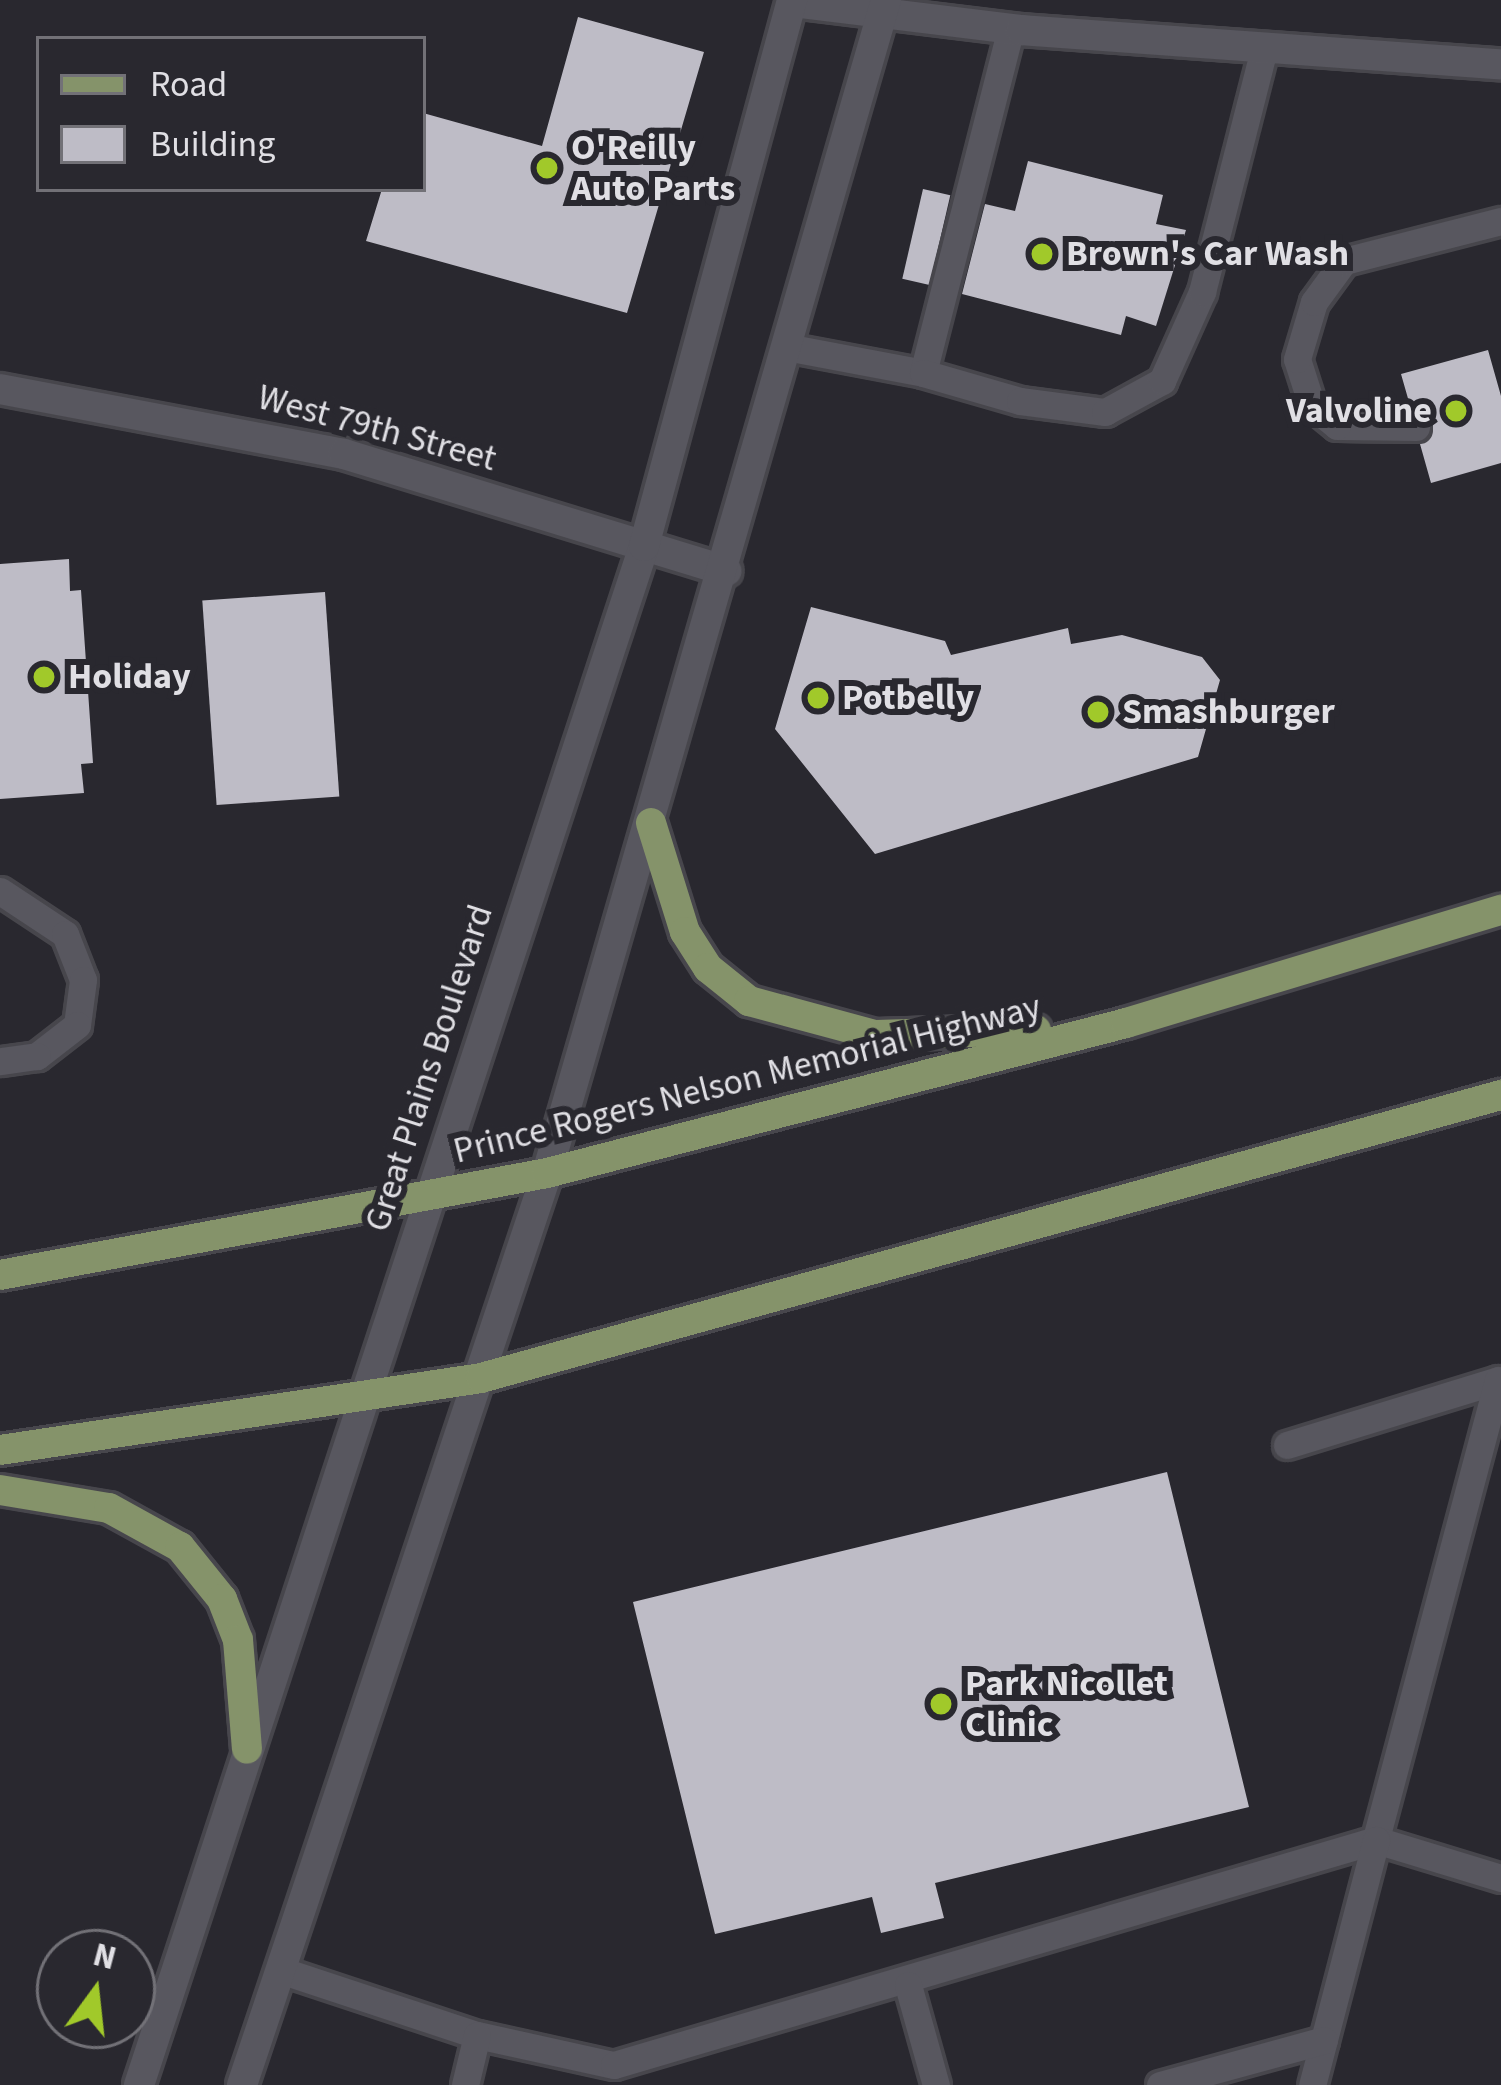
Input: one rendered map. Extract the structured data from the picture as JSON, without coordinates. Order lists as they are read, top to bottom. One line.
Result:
{"streets":{"main road":["Prince Rogers Nelson Memorial Highway"],"street":["West 79th Street","Great Plains Boulevard"]},"crossings":[["West 79th Street","Great Plains Boulevard"],["Great Plains Boulevard","Prince Rogers Nelson Memorial Highway"]],"places":["O'Reilly Auto Parts","Brown's Car Wash","Valvoline","Holiday","Potbelly","Smashburger","Park Nicollet Clinic"],"legend":["Road","Building"],"north":"top"}
